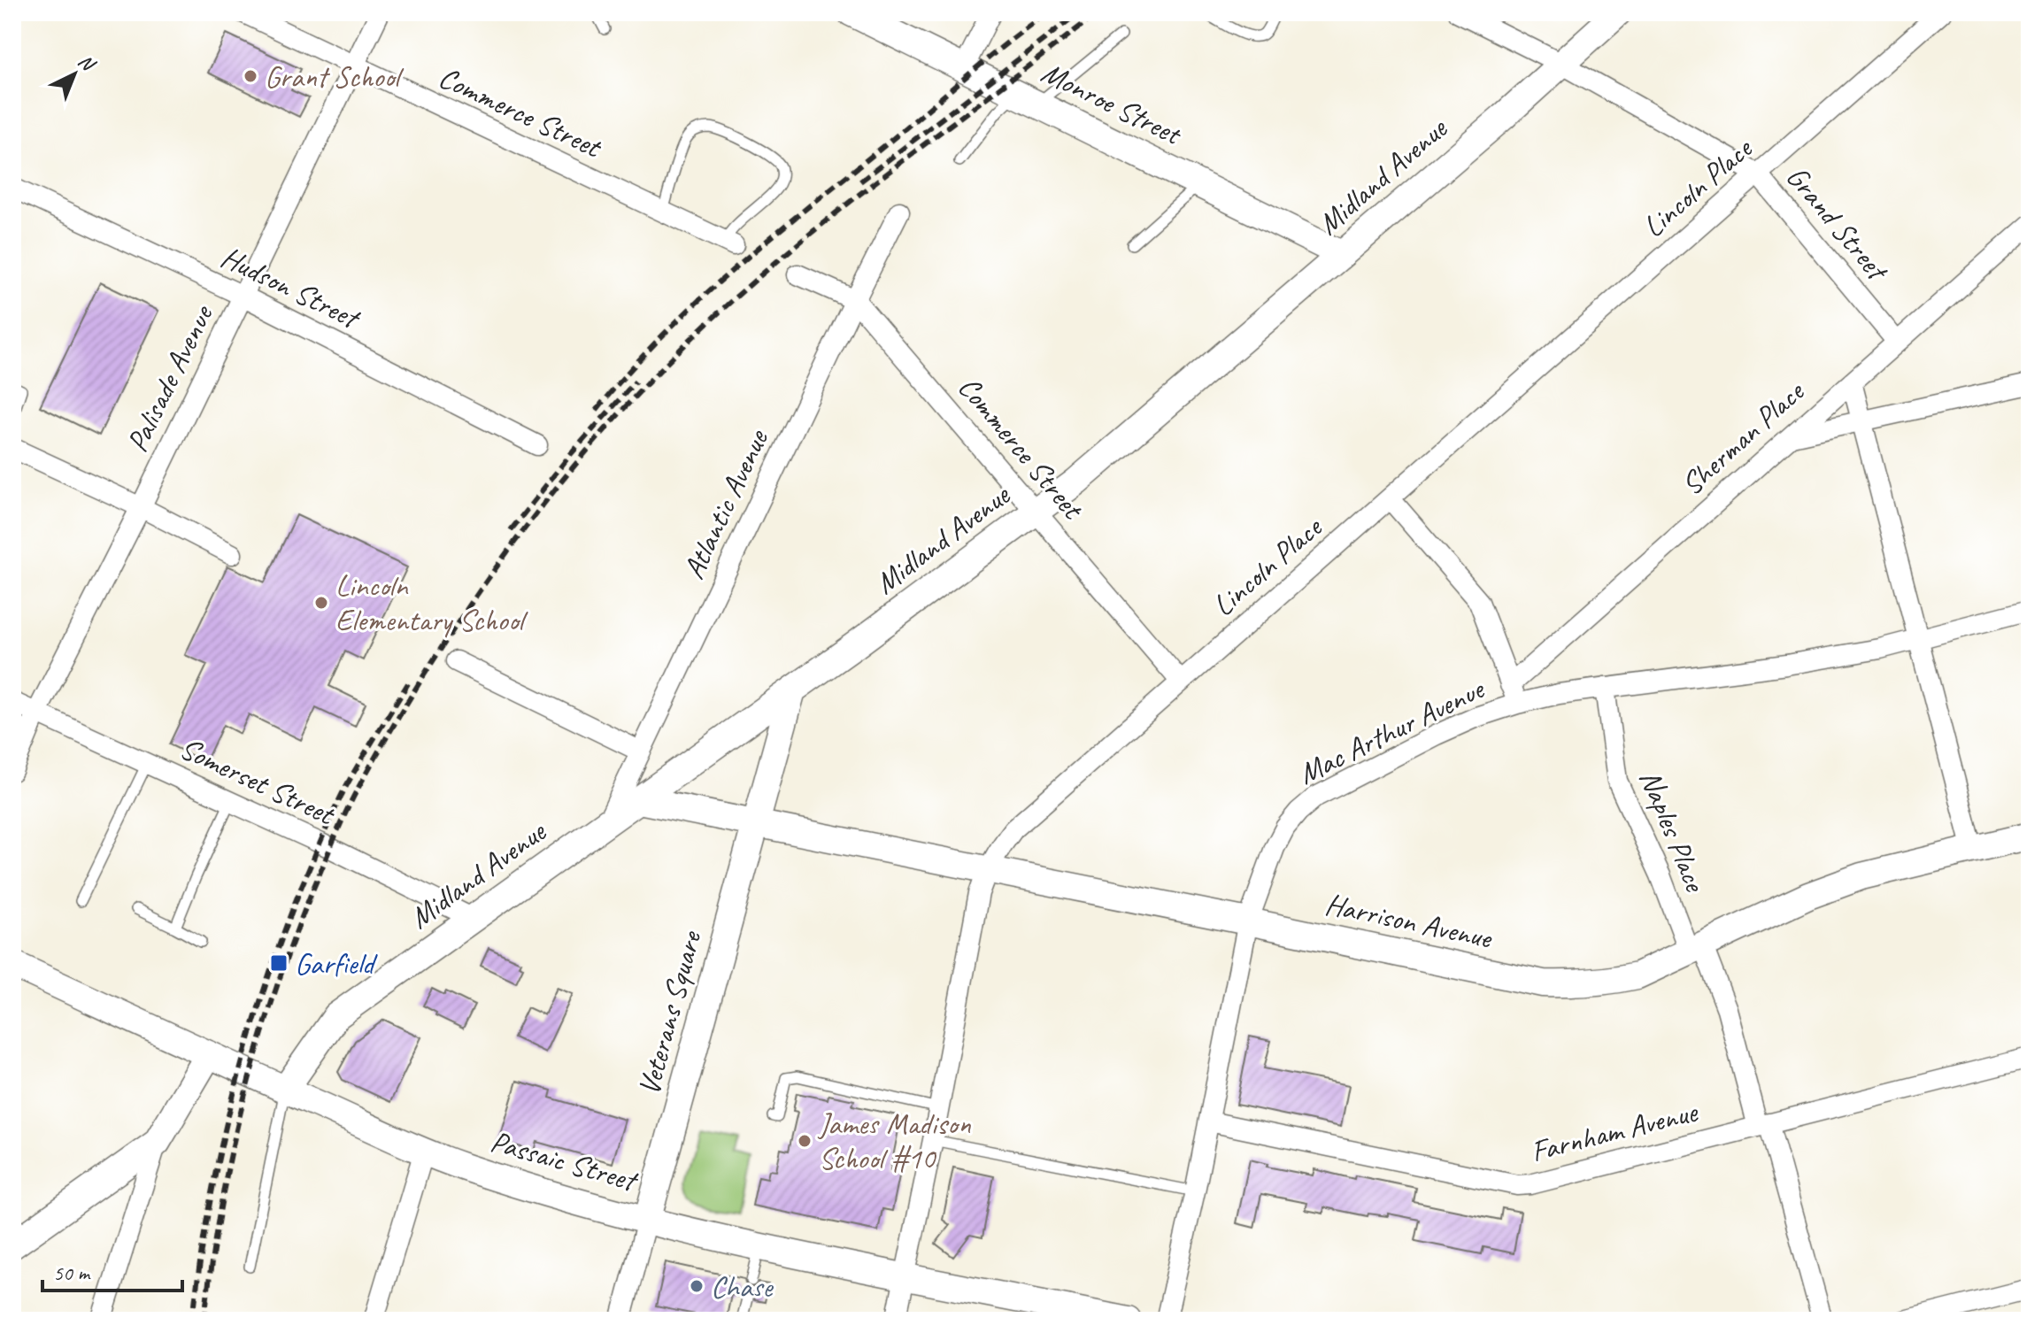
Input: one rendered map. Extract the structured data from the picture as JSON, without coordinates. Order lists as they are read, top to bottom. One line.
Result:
{"streets":{"street":["Monroe Street","Commerce Street","Midland Avenue","Lincoln Place","Grand Street","Hudson Street","Palisade Avenue","Sherman Place","Atlantic Avenue","Mac Arthur Avenue","Somerset Street","Naples Place","Harrison Avenue","Veterans Square","Farnham Avenue","Passaic Street"]},"crossings":[["Monroe Street","Midland Avenue"],["Commerce Street","Midland Avenue"],["Commerce Street","Lincoln Place"],["Commerce Street","Palisade Avenue"],["Commerce Street","Atlantic Avenue"],["Midland Avenue","Grand Street"],["Midland Avenue","Atlantic Avenue"],["Midland Avenue","Somerset Street"],["Midland Avenue","Veterans Square"],["Midland Avenue","Passaic Street"],["Lincoln Place","Grand Street"],["Lincoln Place","Harrison Avenue"],["Lincoln Place","Passaic Street"],["Grand Street","Sherman Place"],["Hudson Street","Palisade Avenue"],["Palisade Avenue","Somerset Street"],["Sherman Place","Mac Arthur Avenue"],["Mac Arthur Avenue","Naples Place"],["Mac Arthur Avenue","Harrison Avenue"],["Mac Arthur Avenue","Farnham Avenue"],["Naples Place","Harrison Avenue"],["Naples Place","Farnham Avenue"],["Harrison Avenue","Veterans Square"],["Veterans Square","Passaic Street"]],"places":{"other":["Grant School","Lincoln Elementary School","James Madison School #10","Chase"],"transit":["Garfield"]},"scale_bar":"50 m","north":"top right"}
